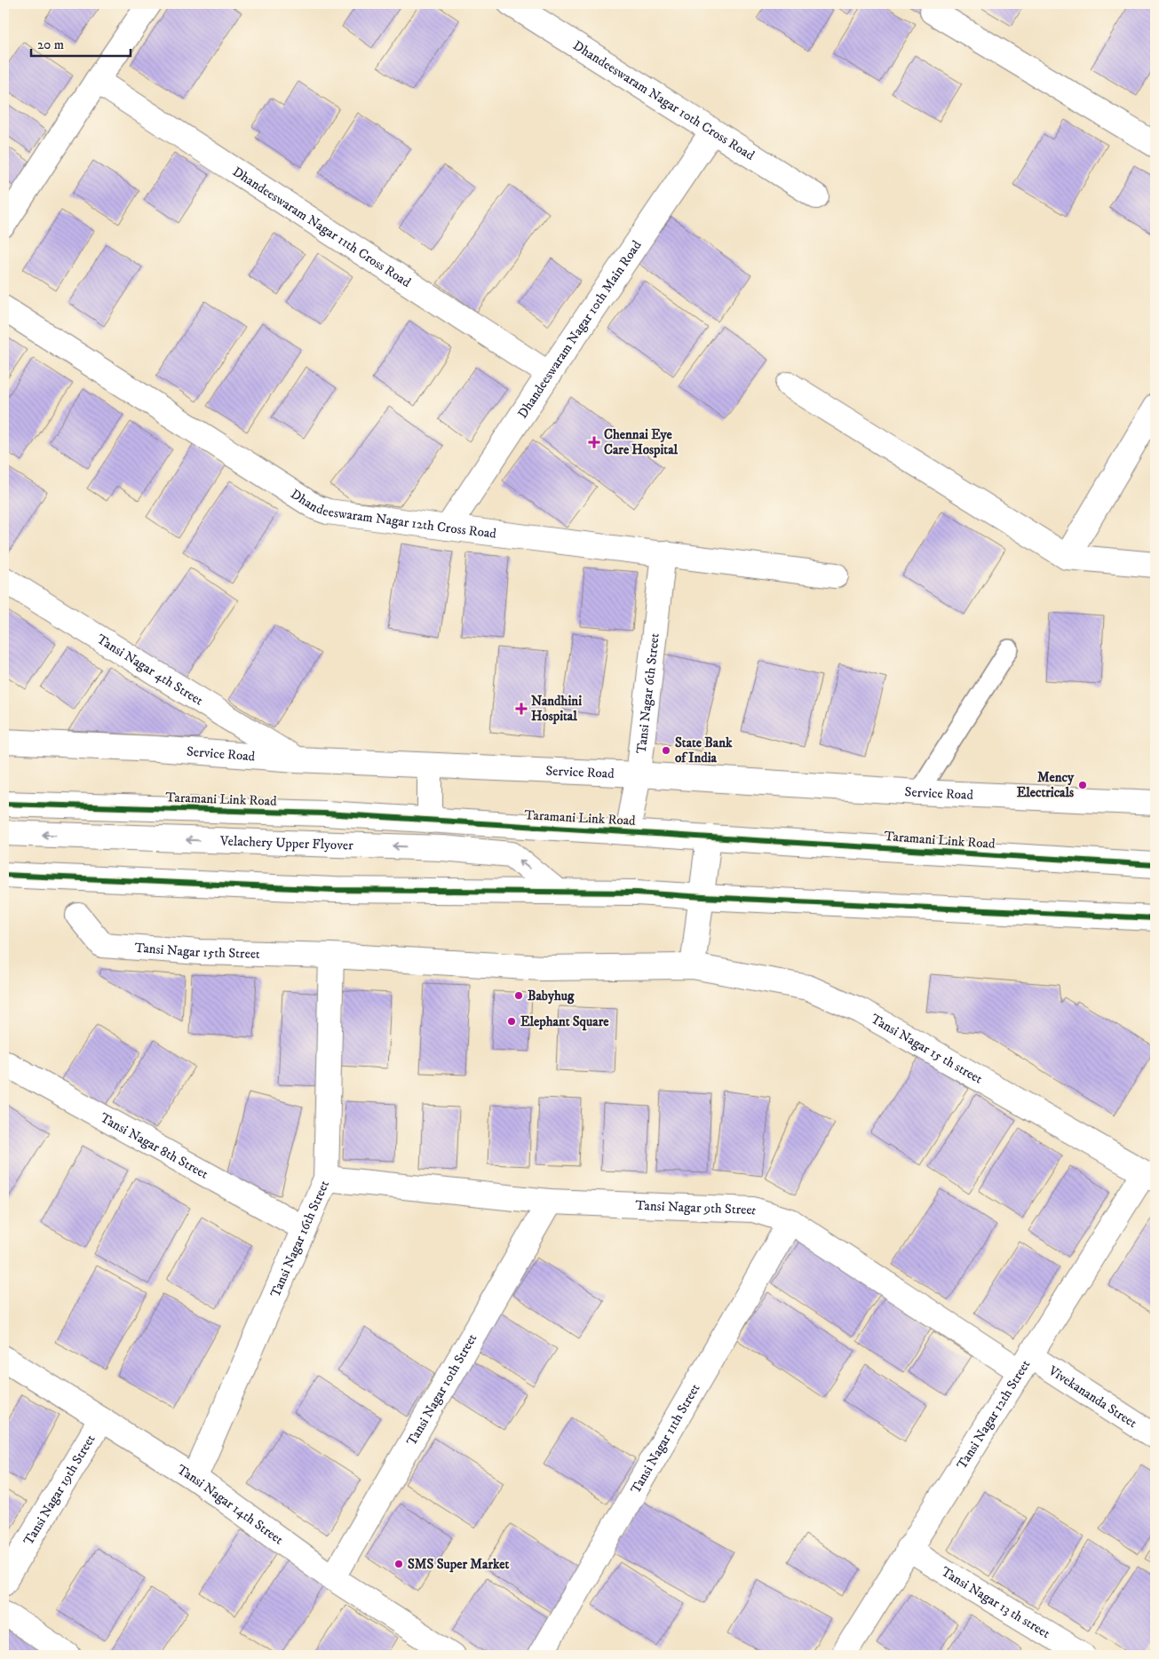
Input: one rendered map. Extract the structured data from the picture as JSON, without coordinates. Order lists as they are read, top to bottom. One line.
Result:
{"streets":{"street":["Dhandeeswaram Nagar 10th Cross Road","Dhandeeswaram Nagar 11th Cross Road","Dhandeeswaram Nagar 10th Main Road","Dhandeeswaram Nagar 12th Cross Road","Tansi Nagar 4th Street","Tansi Nagar 6th Street","Service Road","Taramani Link Road","Velachery Upper Flyover","Tansi Nagar 15th Street","Tansi Nagar 15 th street","Tansi Nagar 8th Street","Tansi Nagar 9th Street","Tansi Nagar 16th Street","Tansi Nagar 10th Street","Vivekananda Street","Tansi Nagar 12th Street","Tansi Nagar 11th Street","Tansi Nagar 19th Street","Tansi Nagar 14th Street","Tansi Nagar 13 th street"]},"crossings":[["Dhandeeswaram Nagar 10th Cross Road","Dhandeeswaram Nagar 10th Main Road"],["Dhandeeswaram Nagar 11th Cross Road","Dhandeeswaram Nagar 10th Main Road"],["Dhandeeswaram Nagar 10th Main Road","Dhandeeswaram Nagar 12th Cross Road"],["Dhandeeswaram Nagar 12th Cross Road","Tansi Nagar 6th Street"],["Tansi Nagar 4th Street","Service Road"],["Tansi Nagar 6th Street","Service Road"],["Tansi Nagar 6th Street","Taramani Link Road"],["Tansi Nagar 15th Street","Tansi Nagar 15 th street"],["Tansi Nagar 15th Street","Tansi Nagar 16th Street"],["Tansi Nagar 15 th street","Tansi Nagar 12th Street"],["Tansi Nagar 8th Street","Tansi Nagar 16th Street"],["Tansi Nagar 9th Street","Tansi Nagar 16th Street"],["Tansi Nagar 9th Street","Tansi Nagar 10th Street"],["Tansi Nagar 9th Street","Vivekananda Street"],["Tansi Nagar 9th Street","Tansi Nagar 12th Street"],["Tansi Nagar 9th Street","Tansi Nagar 11th Street"],["Tansi Nagar 16th Street","Tansi Nagar 14th Street"],["Tansi Nagar 10th Street","Tansi Nagar 14th Street"],["Vivekananda Street","Tansi Nagar 12th Street"],["Tansi Nagar 12th Street","Tansi Nagar 13 th street"],["Tansi Nagar 19th Street","Tansi Nagar 14th Street"]],"places":{"health":["Chennai Eye Care Hospital","Nandhini Hospital"],"other":["State Bank of India","Mency Electricals","Babyhug","Elephant Square","SMS Super Market"]},"scale_bar":"20 m"}
